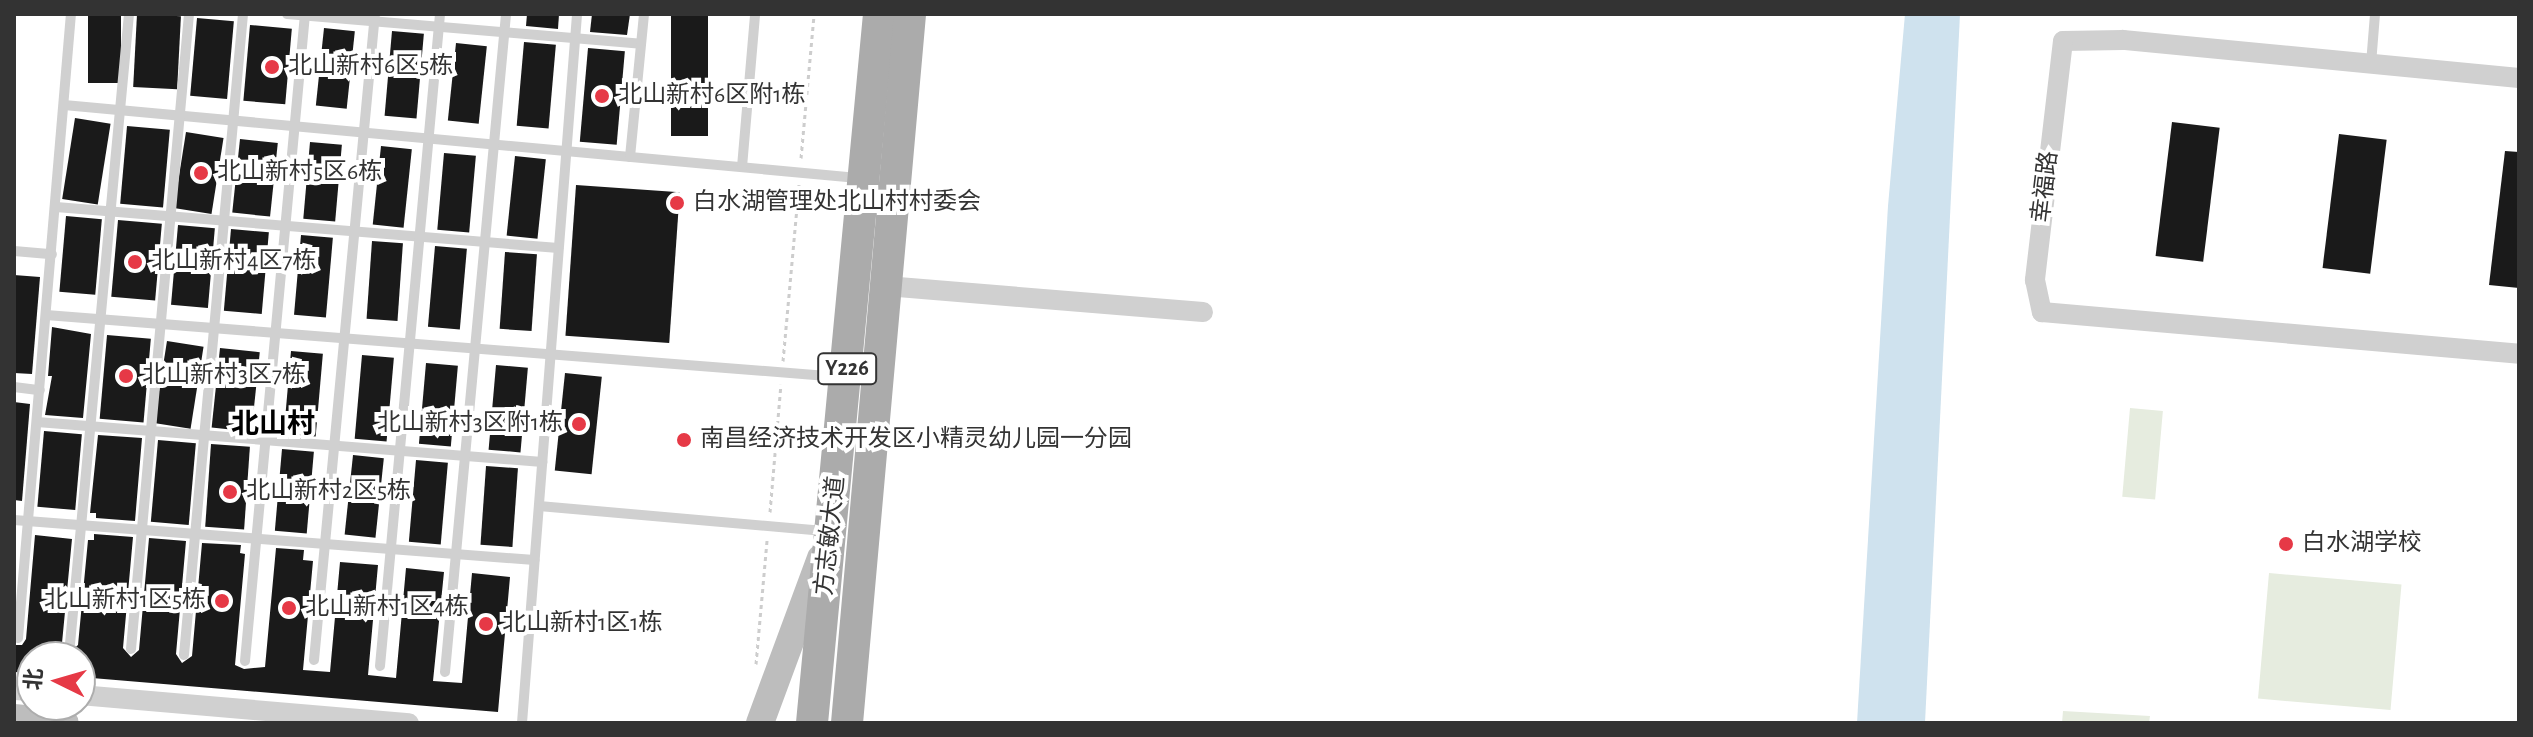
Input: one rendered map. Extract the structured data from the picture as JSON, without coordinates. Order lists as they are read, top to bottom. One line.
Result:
{"streets":{"main road":["Y226","方志敏大道"],"street":["幸福路"]},"districts":["北山村"],"places":["北山新村6区5栋","北山新村6区附1栋","北山新村5区6栋","白水湖管理处北山村村委会","北山新村4区7栋","北山新村3区7栋","北山新村3区附1栋","南昌经济技术开发区小精灵幼儿园一分园","北山新村2区5栋","白水湖学校","北山新村1区5栋","北山新村1区4栋","北山新村1区1栋"],"north":"left"}
